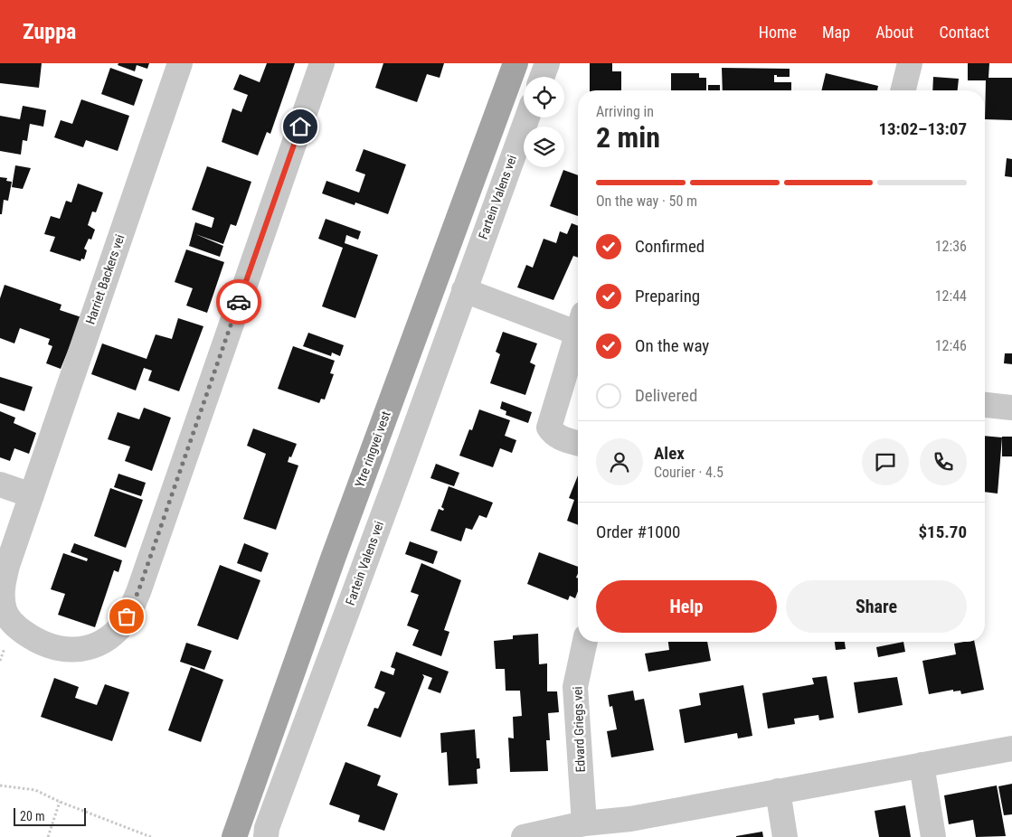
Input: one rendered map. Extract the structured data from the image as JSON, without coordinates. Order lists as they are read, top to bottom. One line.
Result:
{"streets":{"main road":["Ytre ringvei vest"],"street":["Fartein Valens vei","Harriet Backers vei","Edvard Griegs vei"]},"scale_bar":"20 m","page":{"header":"Zuppa","nav":["Home","Map","About","Contact"],"heading":["2 min","Arriving in","13:02–13:07"],"panel":["Alex","Courier · 4.5","Order #1000","$15.70"],"bar":"On the way · 50 m","list":[["Confirmed","12:36"],["Preparing","12:44"],["On the way","12:46"],"Delivered"],"buttons":["Help","Share"],"scale":"20 m"}}
